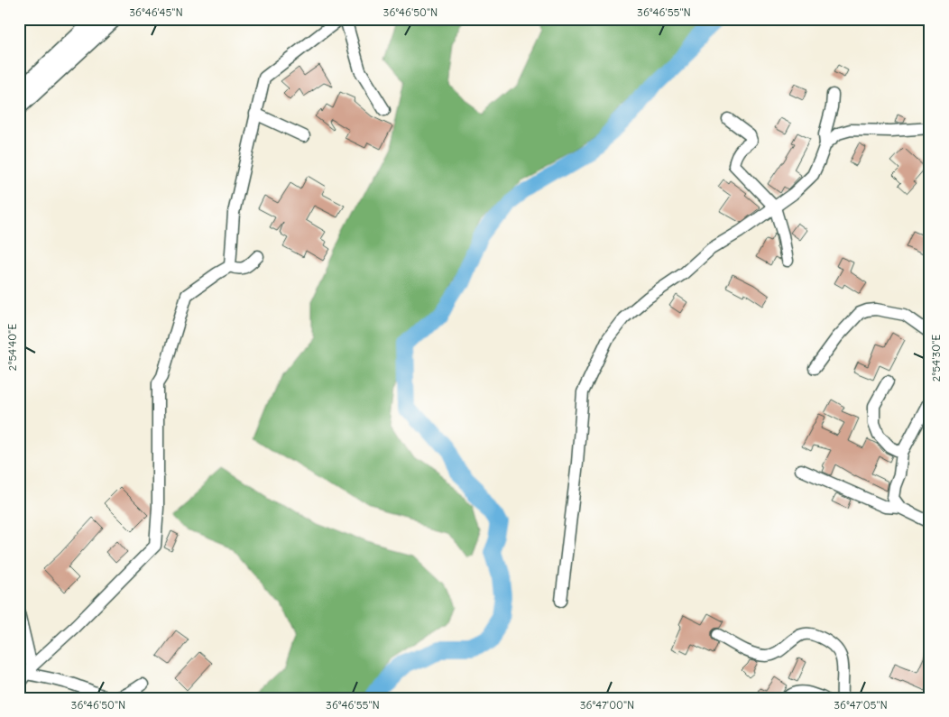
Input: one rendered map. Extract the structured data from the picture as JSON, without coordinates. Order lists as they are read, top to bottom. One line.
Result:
{"coordinates":["36°46'45\"N","36°46'50\"N","36°46'55\"N","2°54'40\"E","2°54'30\"E","36°47'00\"N","36°47'05\"N"]}
